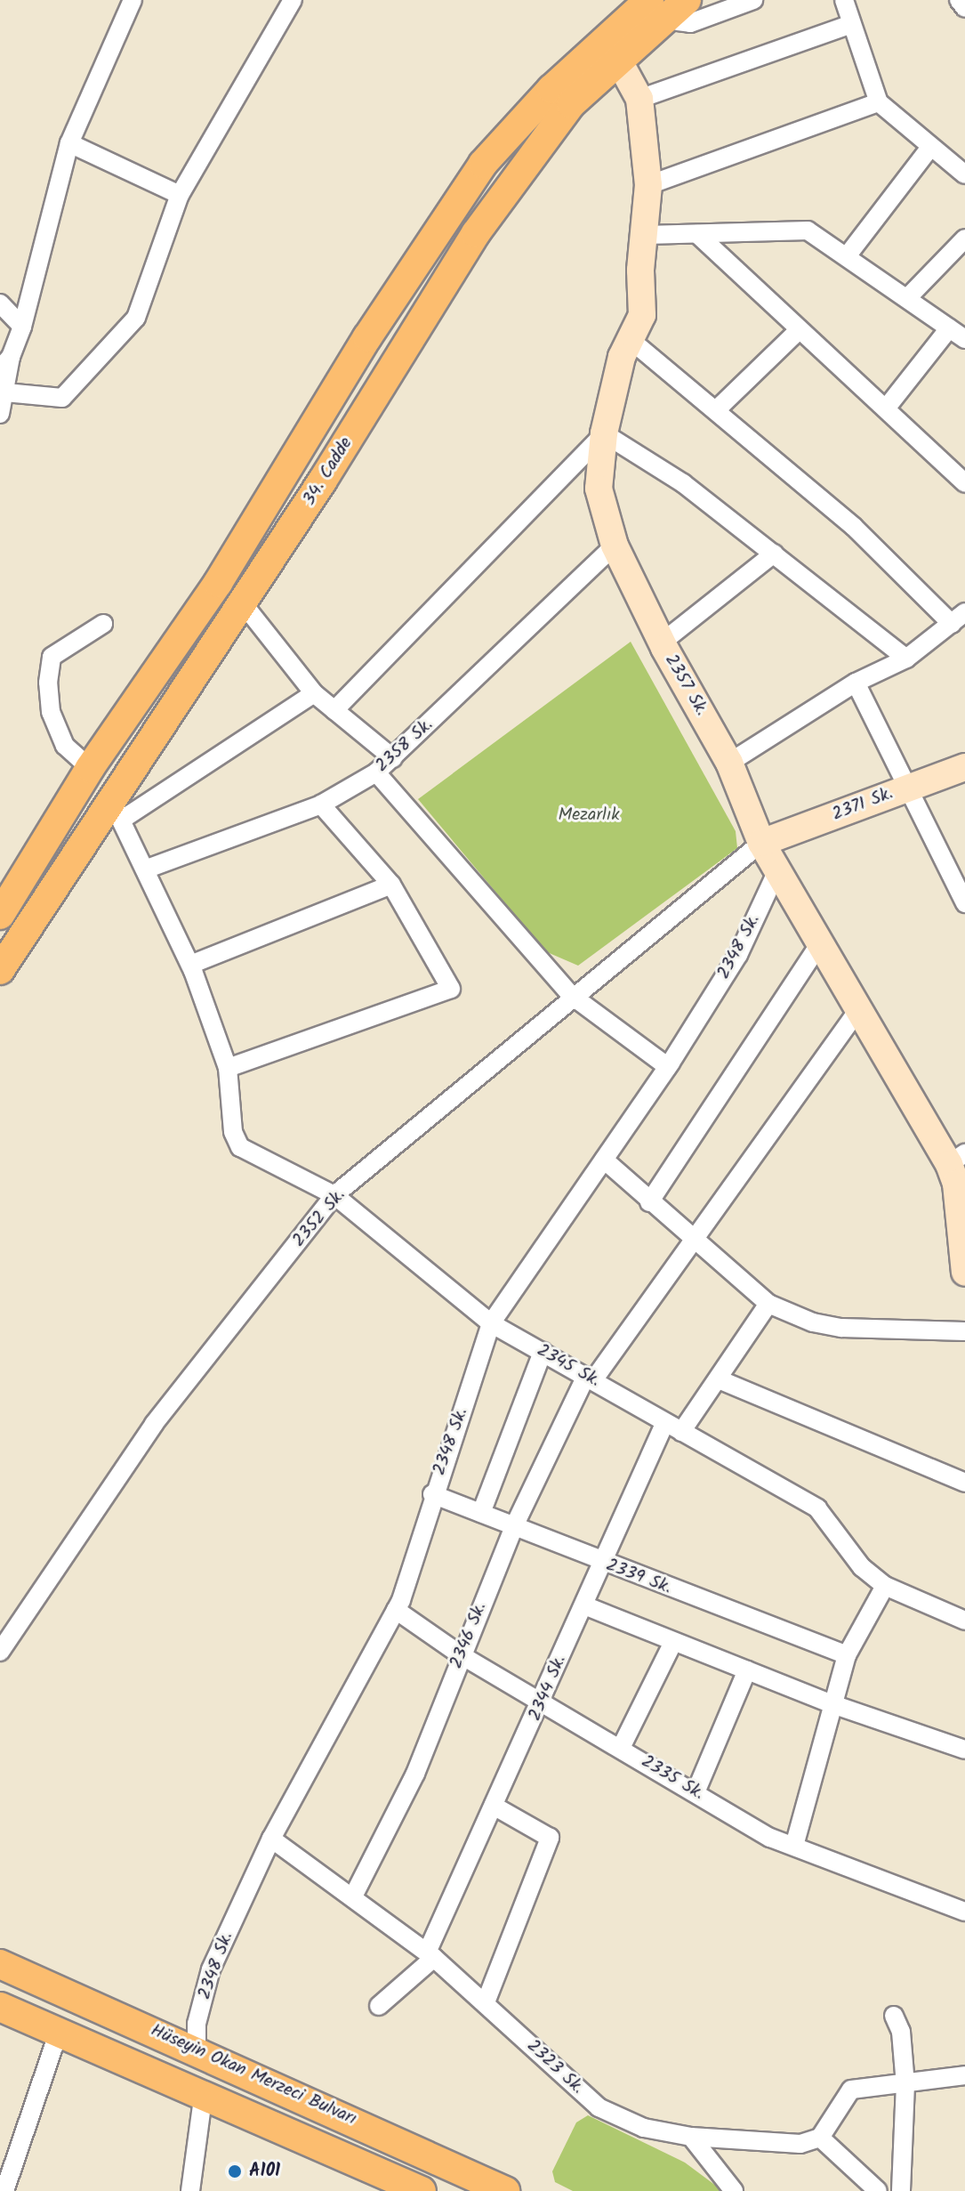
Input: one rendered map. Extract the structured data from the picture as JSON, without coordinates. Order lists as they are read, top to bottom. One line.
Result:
{"streets":{"main road":["34. Cadde","Hüseyin Okan Merzeci Bulvarı"],"street":["2357 Sk.","2358 Sk.","2371 Sk.","2348 Sk.","2352 Sk.","2345 Sk.","2339 Sk.","2346 Sk.","2344 Sk.","2335 Sk.","2323 Sk."]},"crossings":[["34. Cadde","2357 Sk."],["2357 Sk.","2358 Sk."],["2357 Sk.","2371 Sk."],["2357 Sk.","2348 Sk."],["2357 Sk.","2352 Sk."],["2357 Sk.","2346 Sk."],["2371 Sk.","2352 Sk."],["2348 Sk.","2345 Sk."],["2348 Sk.","2339 Sk."],["2348 Sk.","2335 Sk."],["2348 Sk.","2323 Sk."],["2348 Sk.","Hüseyin Okan Merzeci Bulvarı"],["2352 Sk.","2345 Sk."],["2345 Sk.","2346 Sk."],["2345 Sk.","2344 Sk."],["2339 Sk.","2346 Sk."],["2339 Sk.","2344 Sk."],["2346 Sk.","2335 Sk."],["2346 Sk.","2323 Sk."],["2344 Sk.","2335 Sk."],["2344 Sk.","2323 Sk."]],"parks":["Mezarlık"],"places":["A101"]}
